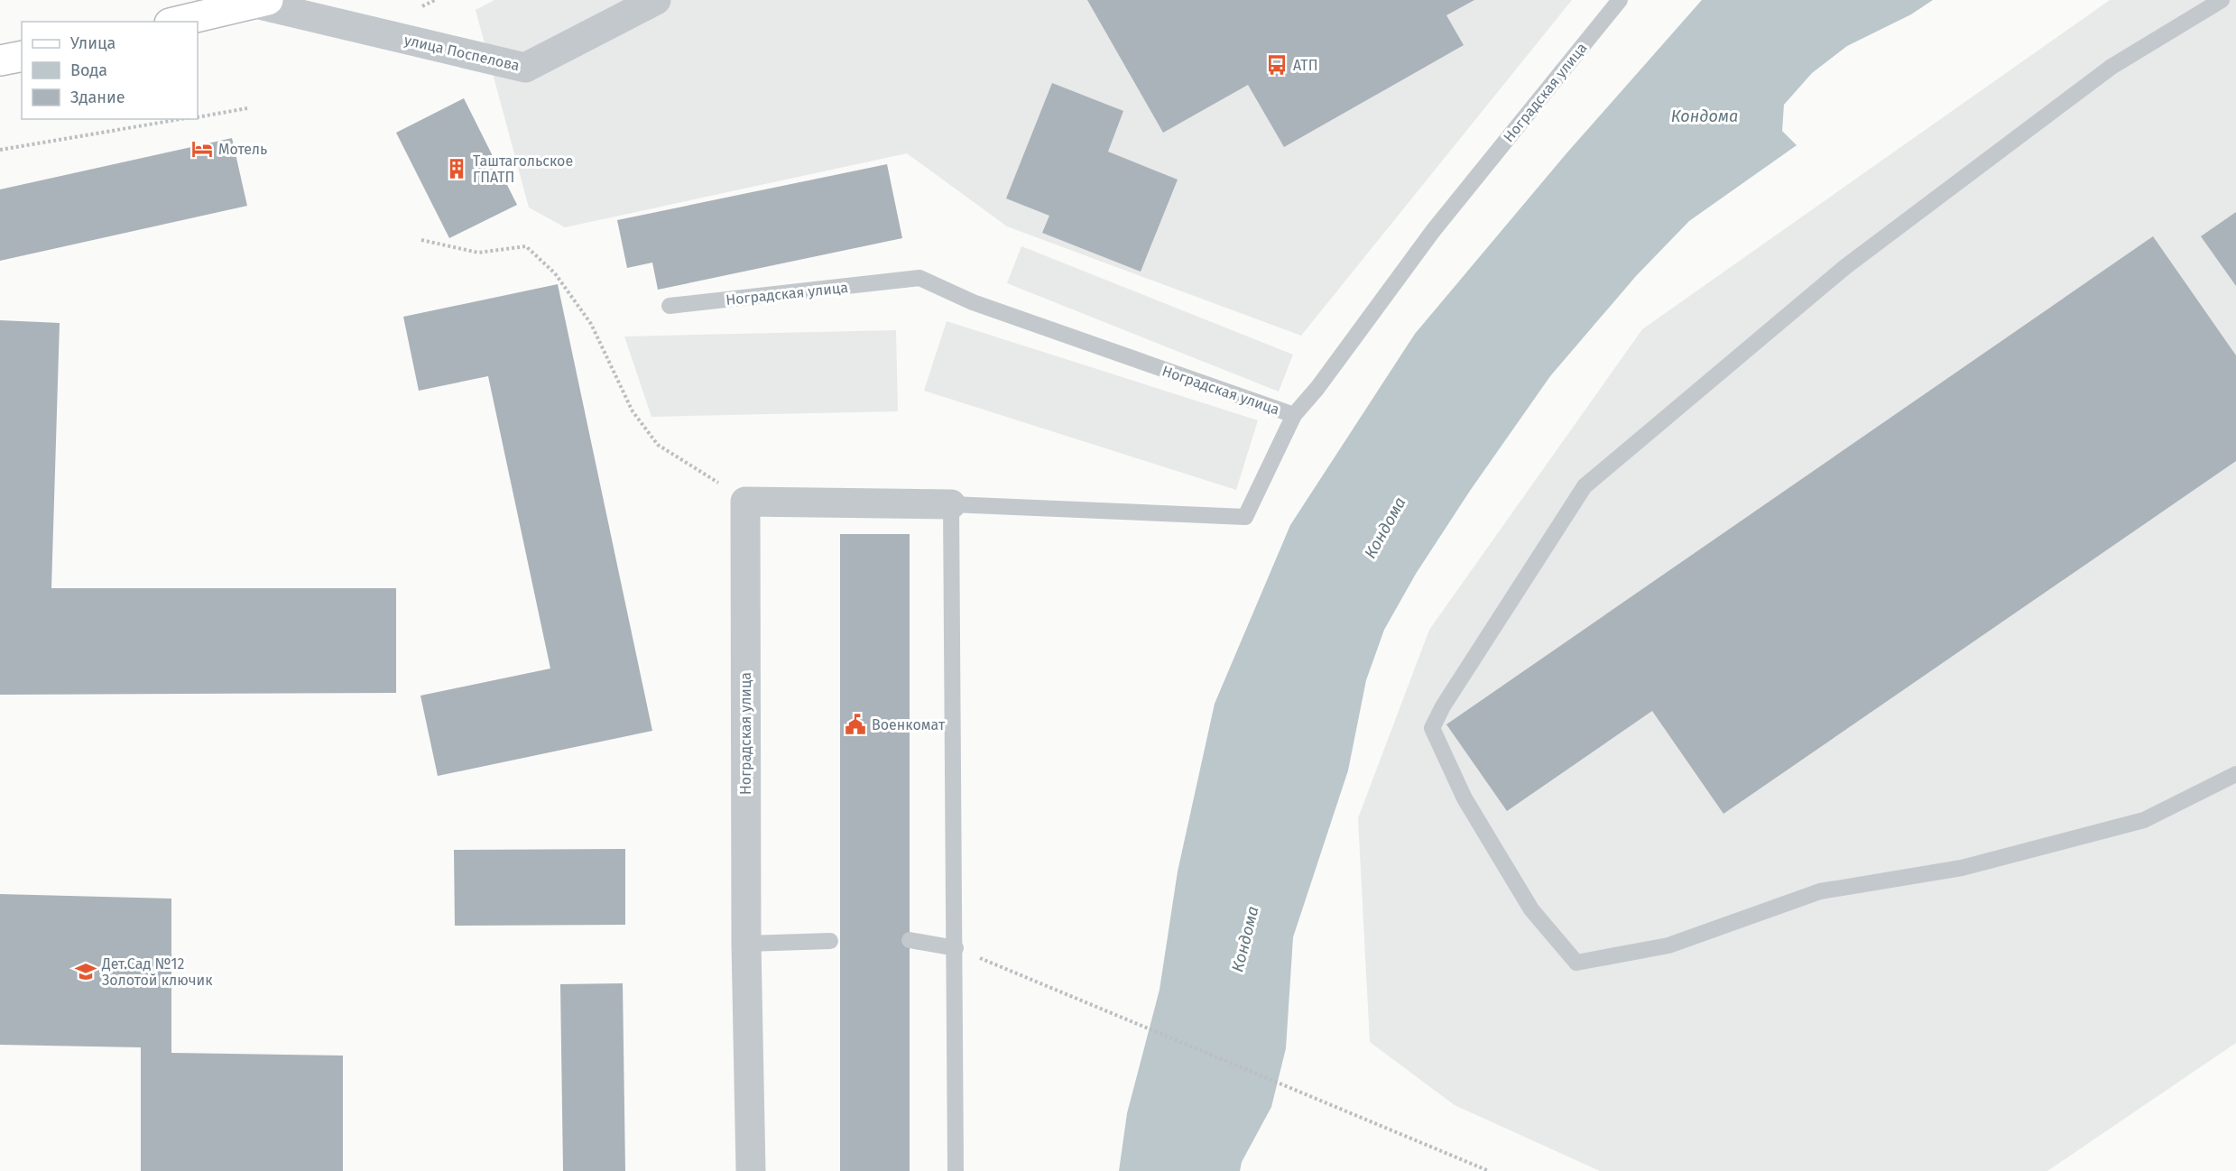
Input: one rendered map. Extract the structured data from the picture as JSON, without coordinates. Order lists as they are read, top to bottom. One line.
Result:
{"streets":{"street":["улица Поспелова","Ноградская улица"]},"water":["Кондома"],"places":{"bus stop":["АТП"],"hotel":["Мотель"],"building":["Таштагольское ГПАТП"],"public building":["Военкомат"],"school or university":["Дет.Сад №12 Золотой ключик"]},"legend":["Улица","Вода","Здание"]}
